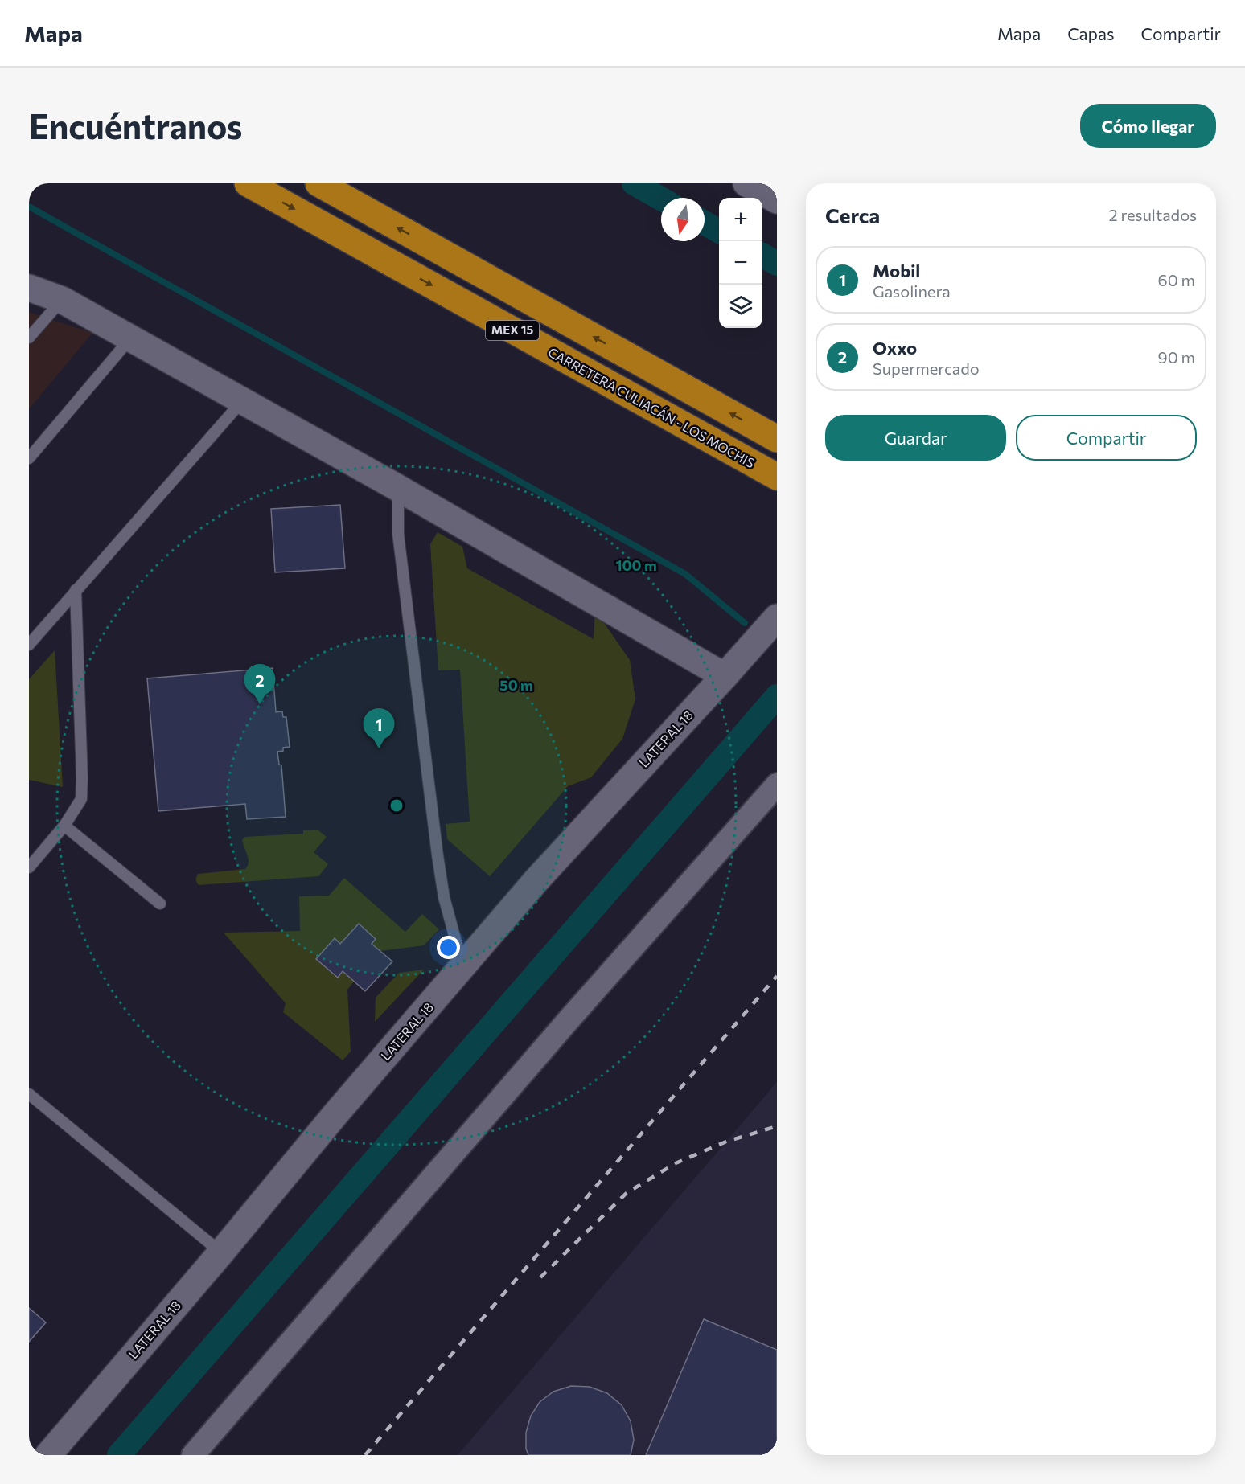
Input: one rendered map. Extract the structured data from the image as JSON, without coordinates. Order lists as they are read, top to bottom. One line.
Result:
{"streets":{"highway":["MEX 15","CARRETERA CULIACÁN - LOS MOCHIS"],"street":["LATERAL 18"]},"north":"bottom","page":{"header":"Mapa","nav":["Mapa","Capas","Compartir"],"buttons":["Cómo llegar",["Guardar","Compartir"]],"title":"Encuéntranos","heading":["Cerca","2 resultados"],"map_buttons":["+","−"],"list":[{"mark":"1","name":"Mobil","note":"Gasolinera","value":"60 m"},{"mark":"2","name":"Oxxo","note":"Supermercado","value":"90 m"}],"pins":["2","1"]},"rings":["100 m","50 m"]}
